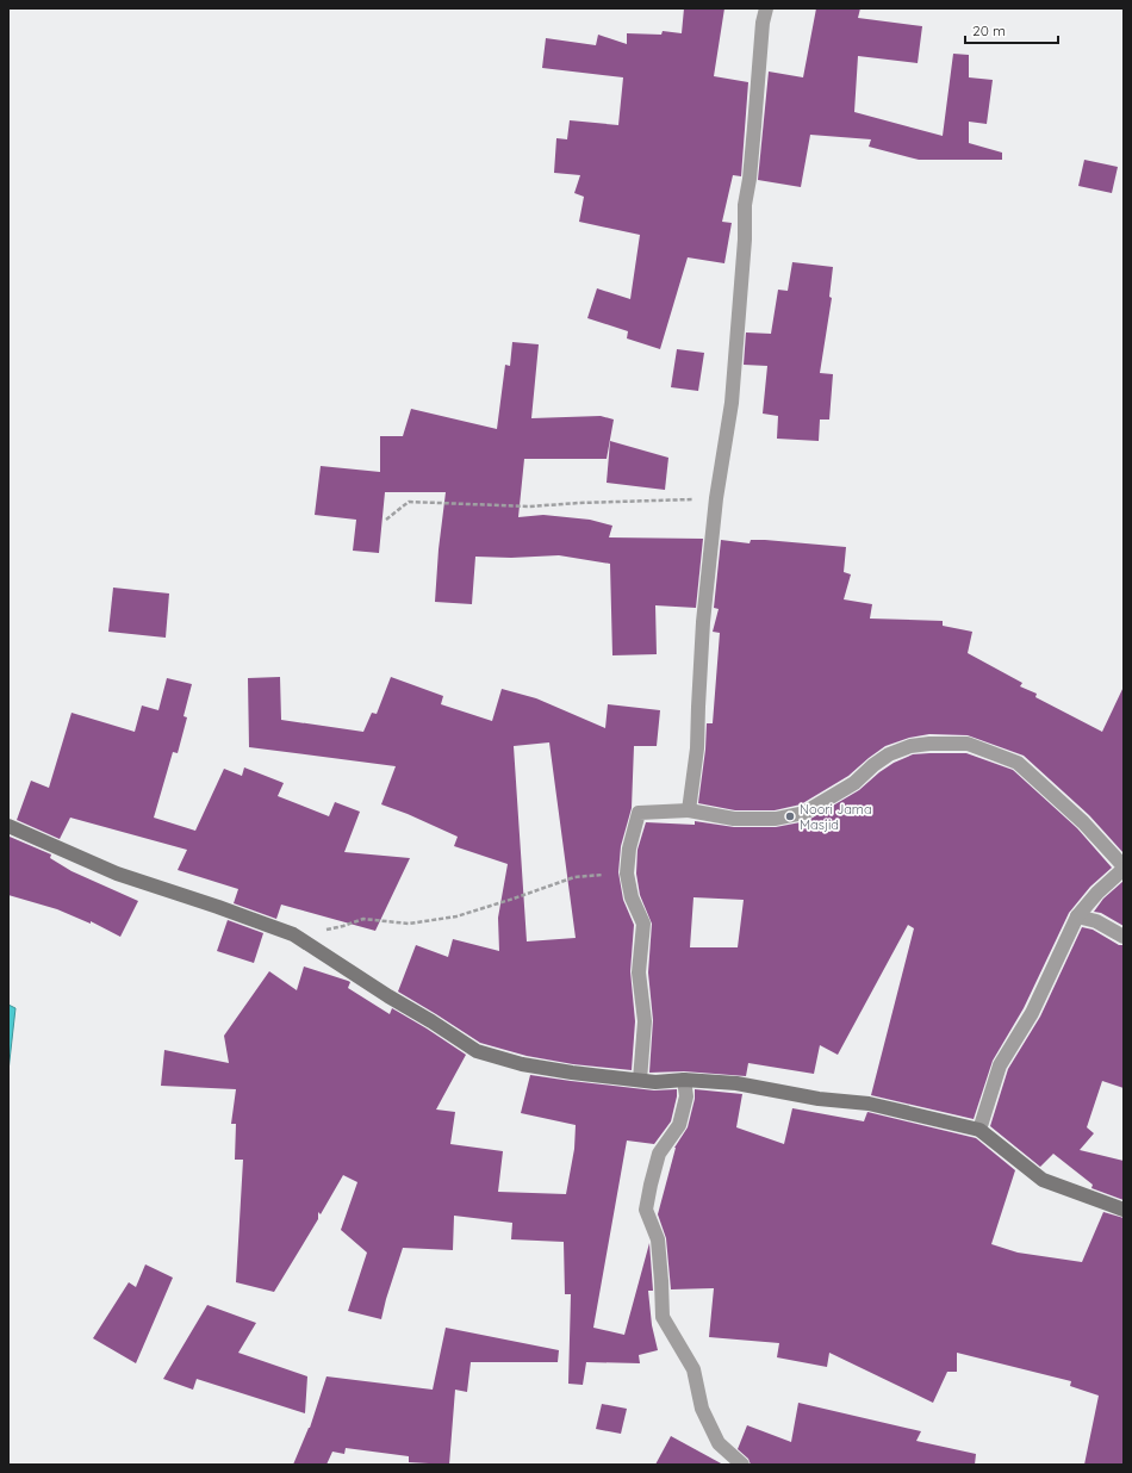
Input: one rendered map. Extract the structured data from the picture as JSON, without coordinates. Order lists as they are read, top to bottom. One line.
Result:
{"places":["Noori Jama Masjid"],"scale_bar":"20 m"}
